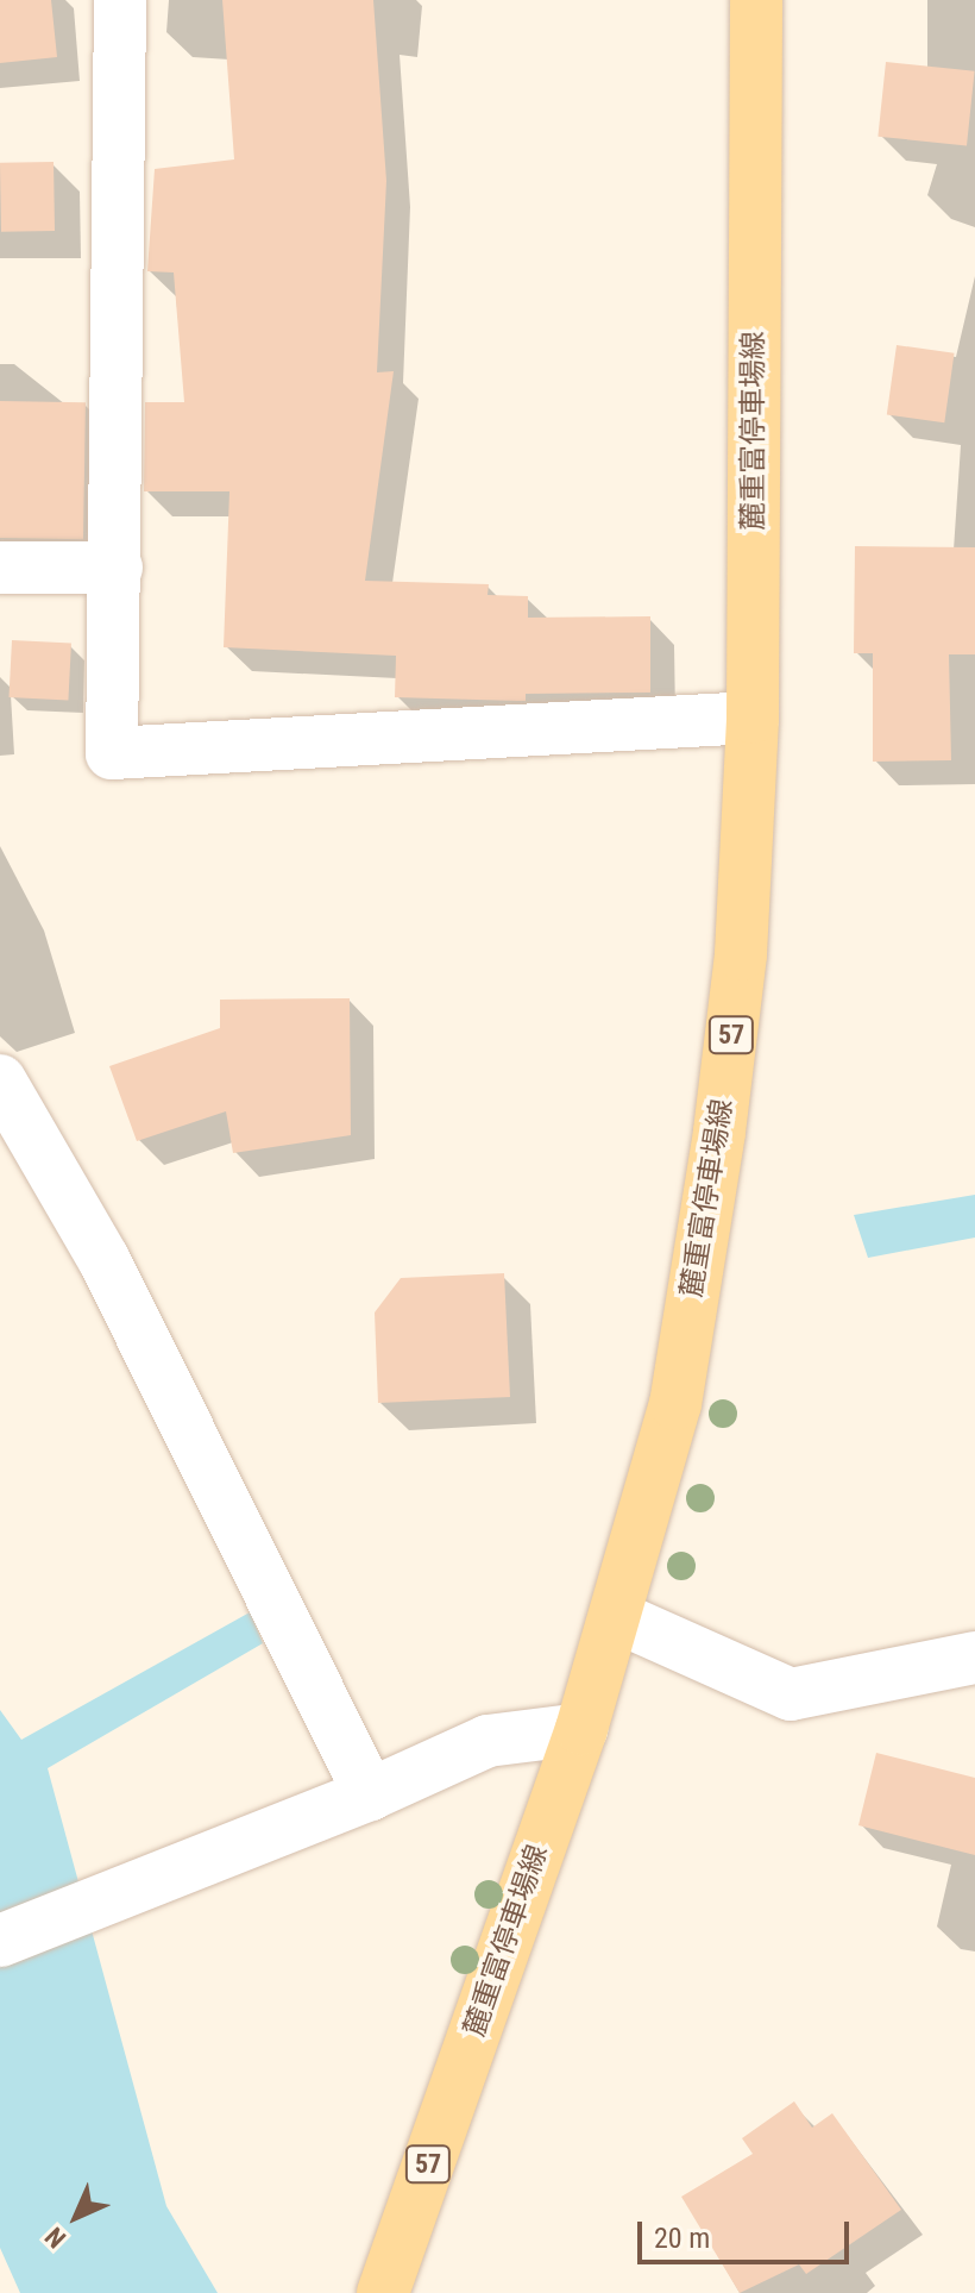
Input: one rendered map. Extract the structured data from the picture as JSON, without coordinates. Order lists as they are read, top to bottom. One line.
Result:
{"streets":{"main road":["麓重富停車場線","57"]},"scale_bar":"20 m","north":"bottom left"}
